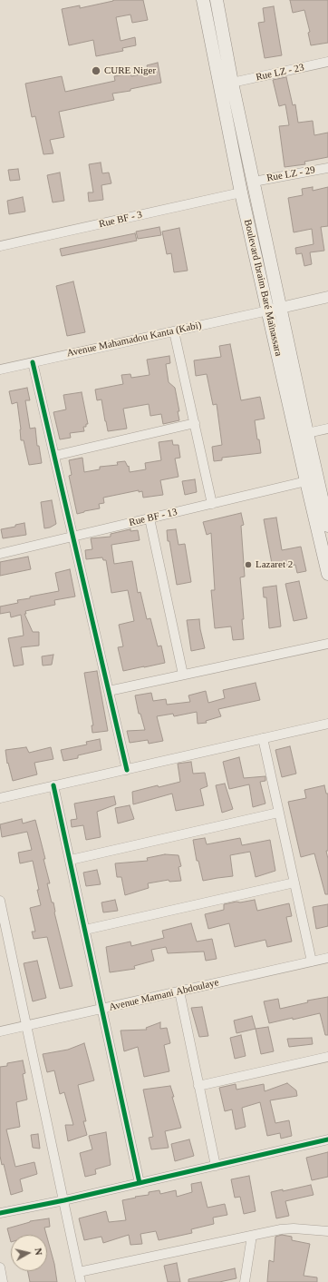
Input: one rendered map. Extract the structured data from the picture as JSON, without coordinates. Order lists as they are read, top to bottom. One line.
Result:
{"streets":{"main road":["Boulevard Ibraim Baré Maïnassara"],"street":["Rue LZ - 23","Rue LZ - 29","Rue BF - 3","Avenue Mahamadou Kanta (Kabi)","Rue BF - 13","Avenue Mamani Abdoulaye"]},"crossings":[["Rue LZ - 23","Boulevard Ibraim Baré Maïnassara"],["Rue LZ - 29","Boulevard Ibraim Baré Maïnassara"],["Rue BF - 3","Boulevard Ibraim Baré Maïnassara"],["Boulevard Ibraim Baré Maïnassara","Avenue Mahamadou Kanta (Kabi)"],["Boulevard Ibraim Baré Maïnassara","Rue BF - 13"]],"places":["CURE Niger","Lazaret 2"],"north":"right"}
